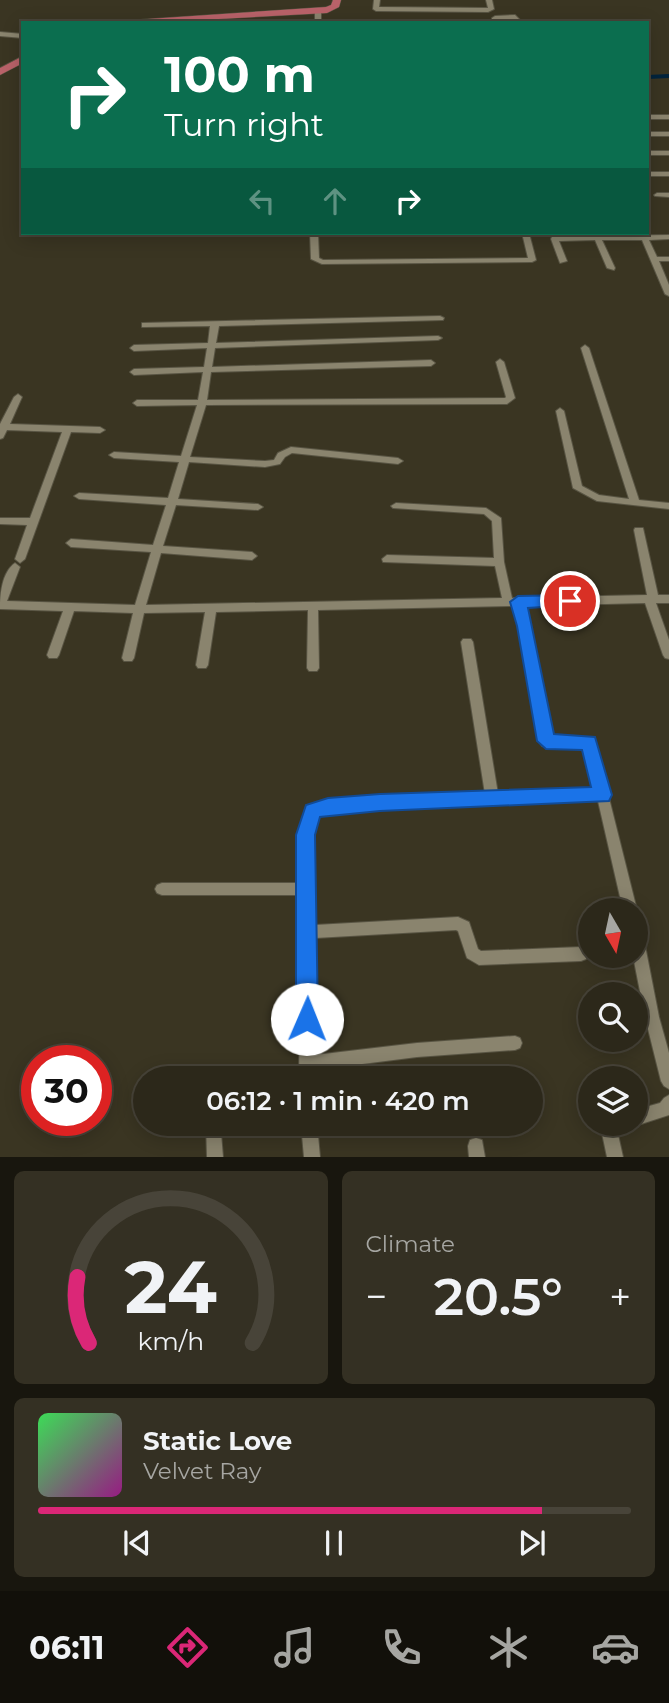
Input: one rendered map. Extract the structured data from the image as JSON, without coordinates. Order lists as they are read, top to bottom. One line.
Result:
{"north":"bottom","page":{"turn":["100 m","Turn right"],"limit":"30","trip":"06:12 · 1 min · 420 m","tile":"Climate","heat":["−","20.5°","+"],"song":["Static Love","Velvet Ray"],"tabs":"06:11","gauge":["24","km/h"]}}
